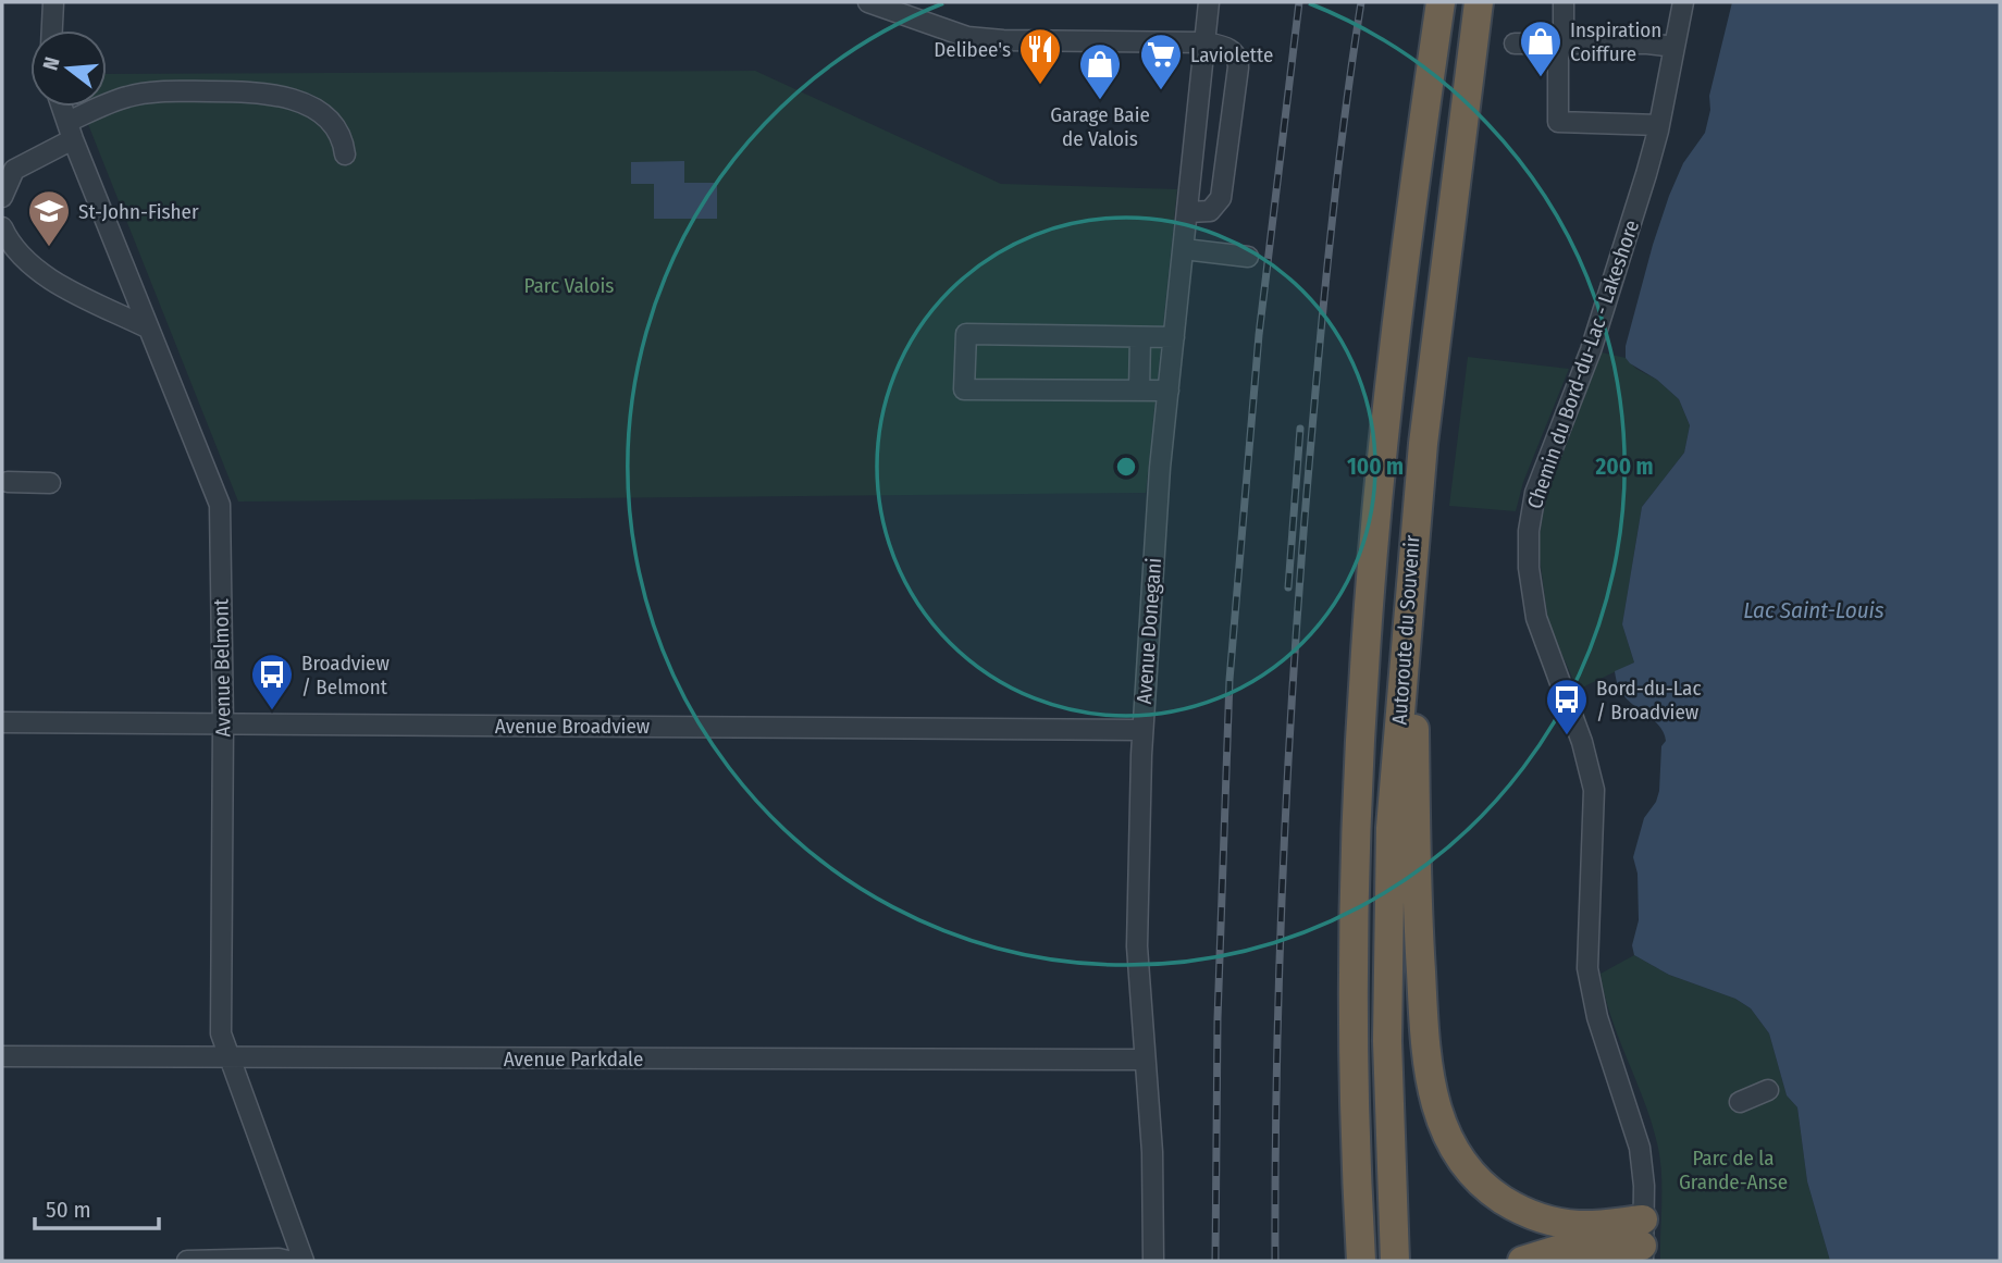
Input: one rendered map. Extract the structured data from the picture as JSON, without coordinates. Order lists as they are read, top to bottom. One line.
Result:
{"streets":{"highway":["Autoroute du Souvenir"],"street":["Chemin du Bord-du-Lac - Lakeshore","Avenue Donegani","Avenue Belmont","Avenue Broadview","Avenue Parkdale"]},"crossings":[["Avenue Donegani","Avenue Broadview"],["Avenue Donegani","Avenue Parkdale"],["Avenue Belmont","Avenue Broadview"],["Avenue Belmont","Avenue Parkdale"]],"water":["Lac Saint-Louis"],"parks":["Parc Valois","Parc de la Grande-Anse"],"places":{"shop":["Inspiration Coiffure","Garage Baie de Valois"],"restaurant":["Delibee's"],"supermarket":["Laviolette"],"school or university":["St-John-Fisher"],"bus stop":["Broadview / Belmont","Bord-du-Lac / Broadview"]},"scale_bar":"50 m","north":"left","rings":["100 m","200 m"]}
